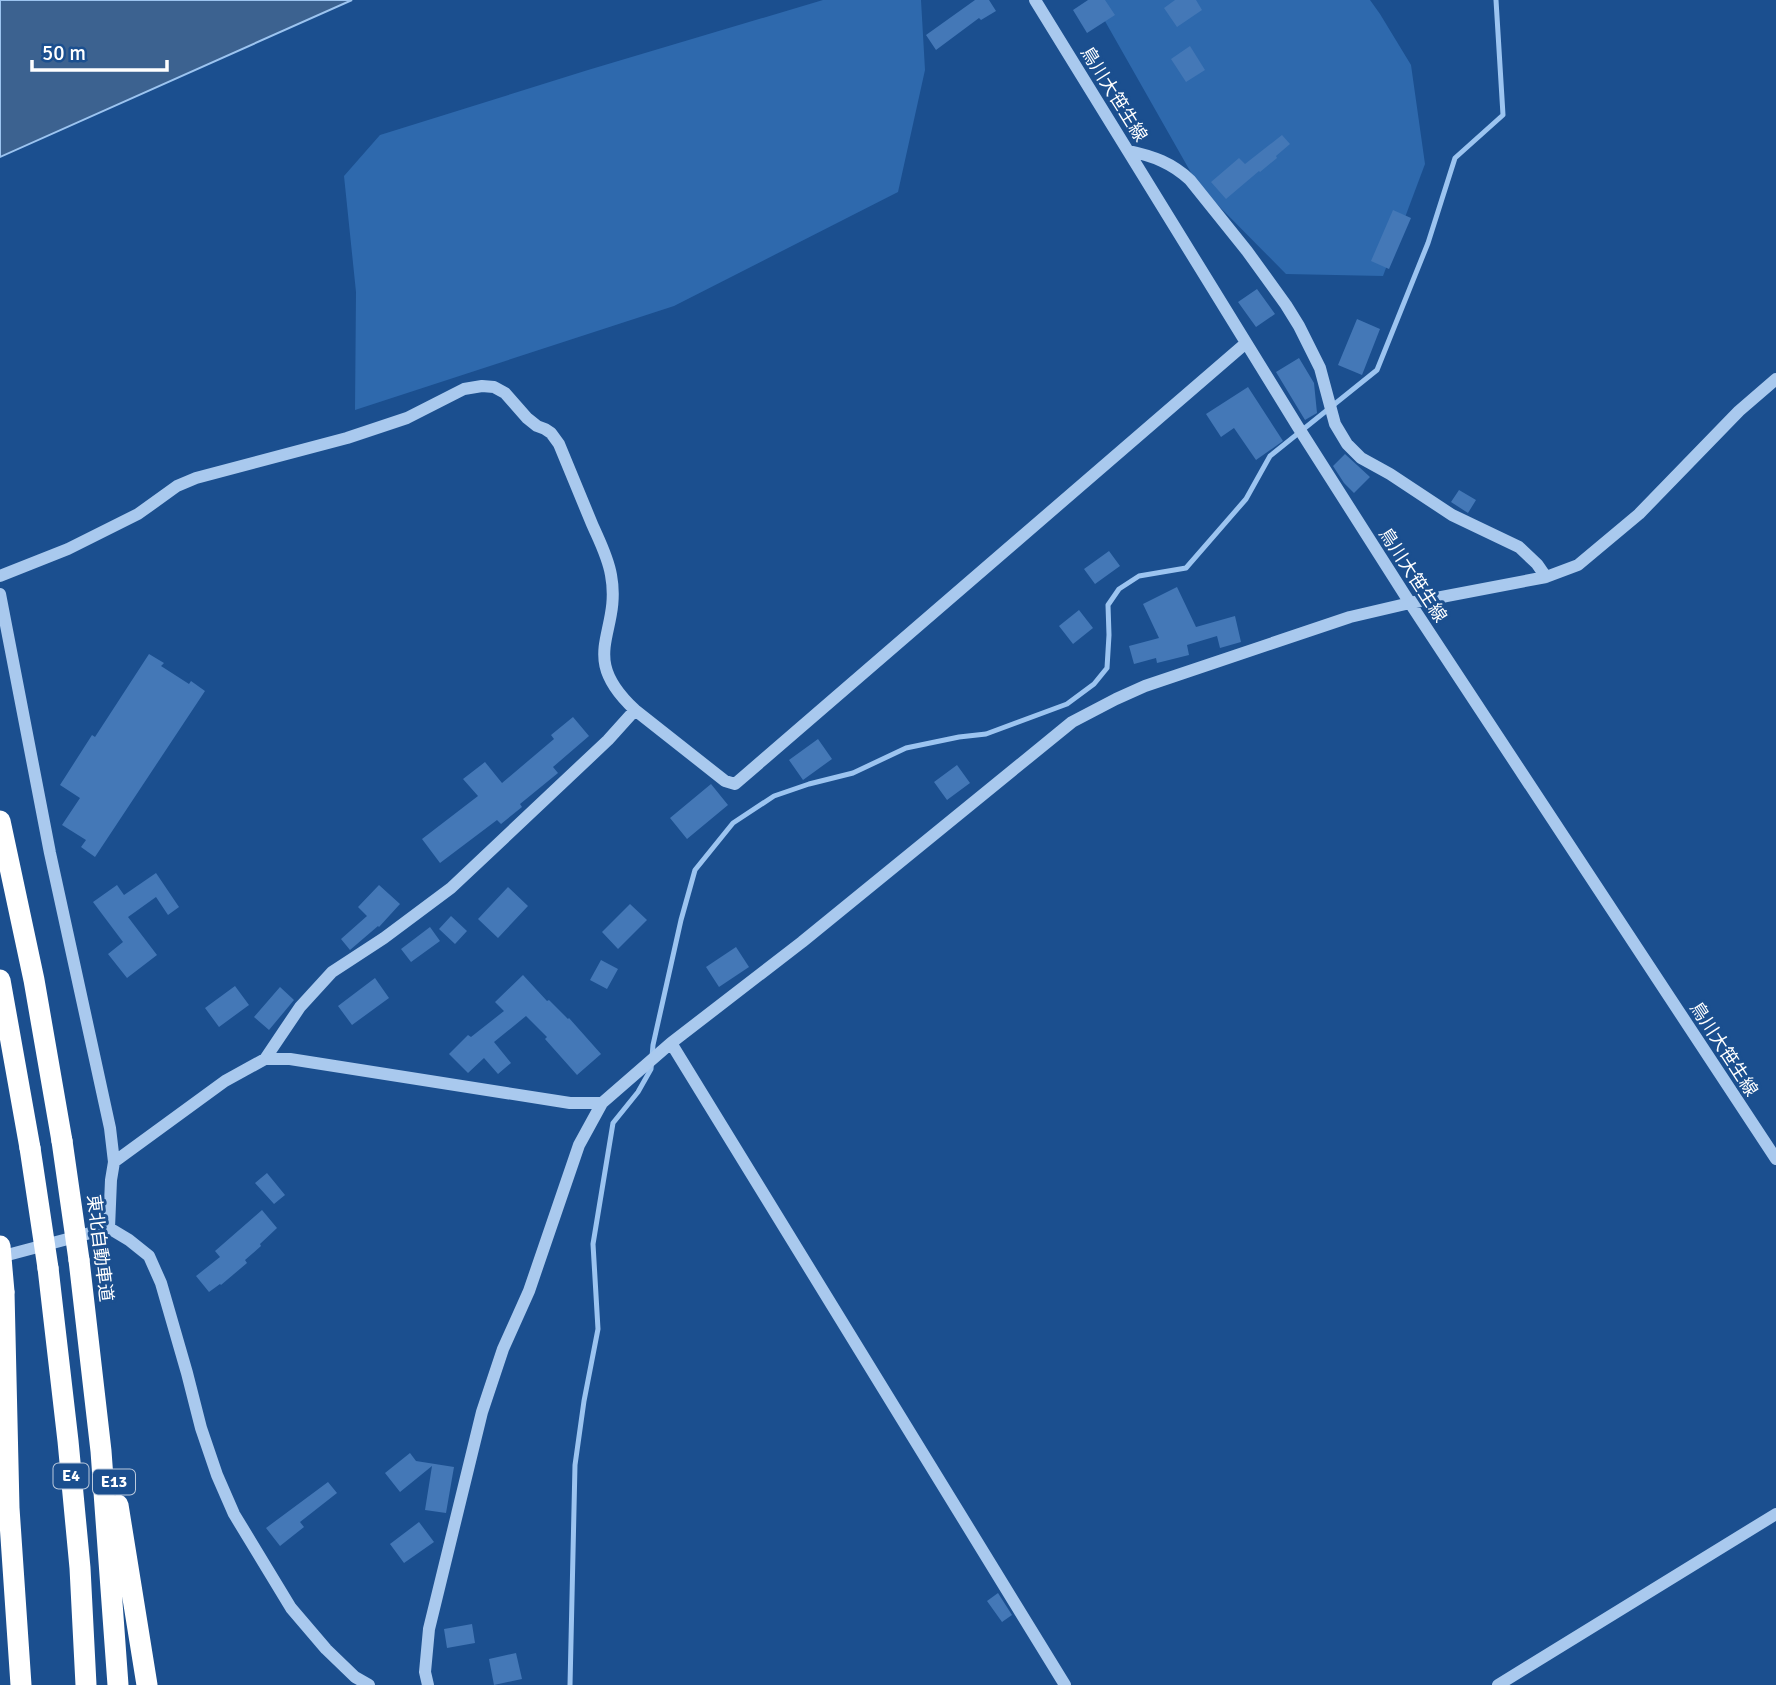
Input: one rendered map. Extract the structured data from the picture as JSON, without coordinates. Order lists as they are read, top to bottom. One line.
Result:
{"streets":{"highway":["東北自動車道","E4","E13"],"street":["鳥川大笹生線"]},"crossings":[["東北自動車道","E13"]],"scale_bar":"50 m"}
